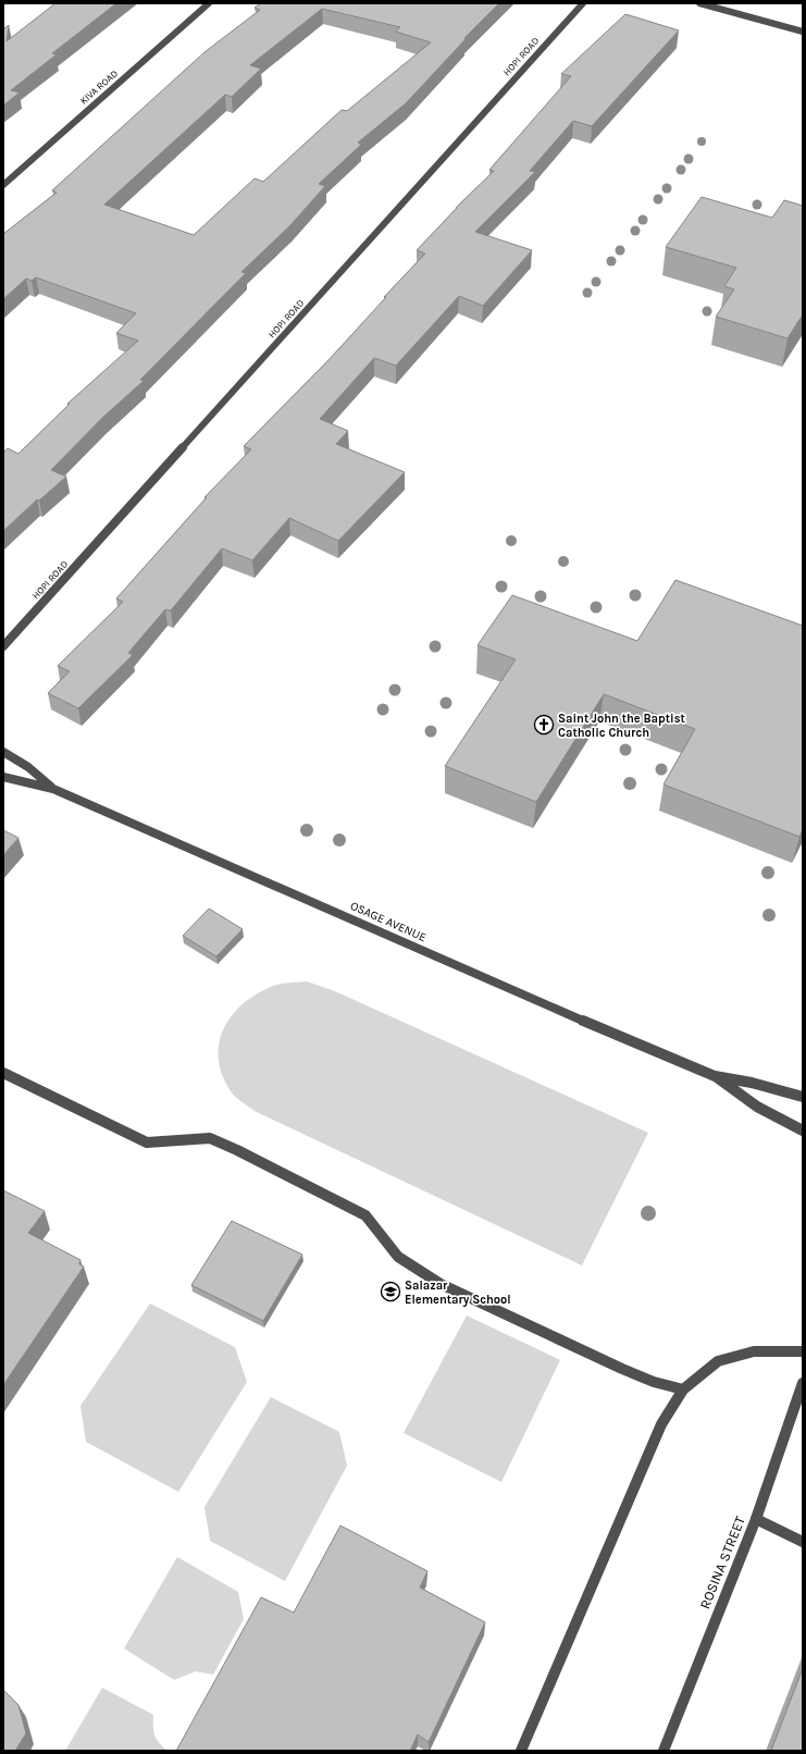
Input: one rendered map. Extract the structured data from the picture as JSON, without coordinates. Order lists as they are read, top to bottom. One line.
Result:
{"streets":{"street":["HOPI ROAD","KIVA ROAD","OSAGE AVENUE","ROSINA STREET"]},"places":{"church":["Saint John the Baptist Catholic Church"],"school or university":["Salazar Elementary School"]}}
